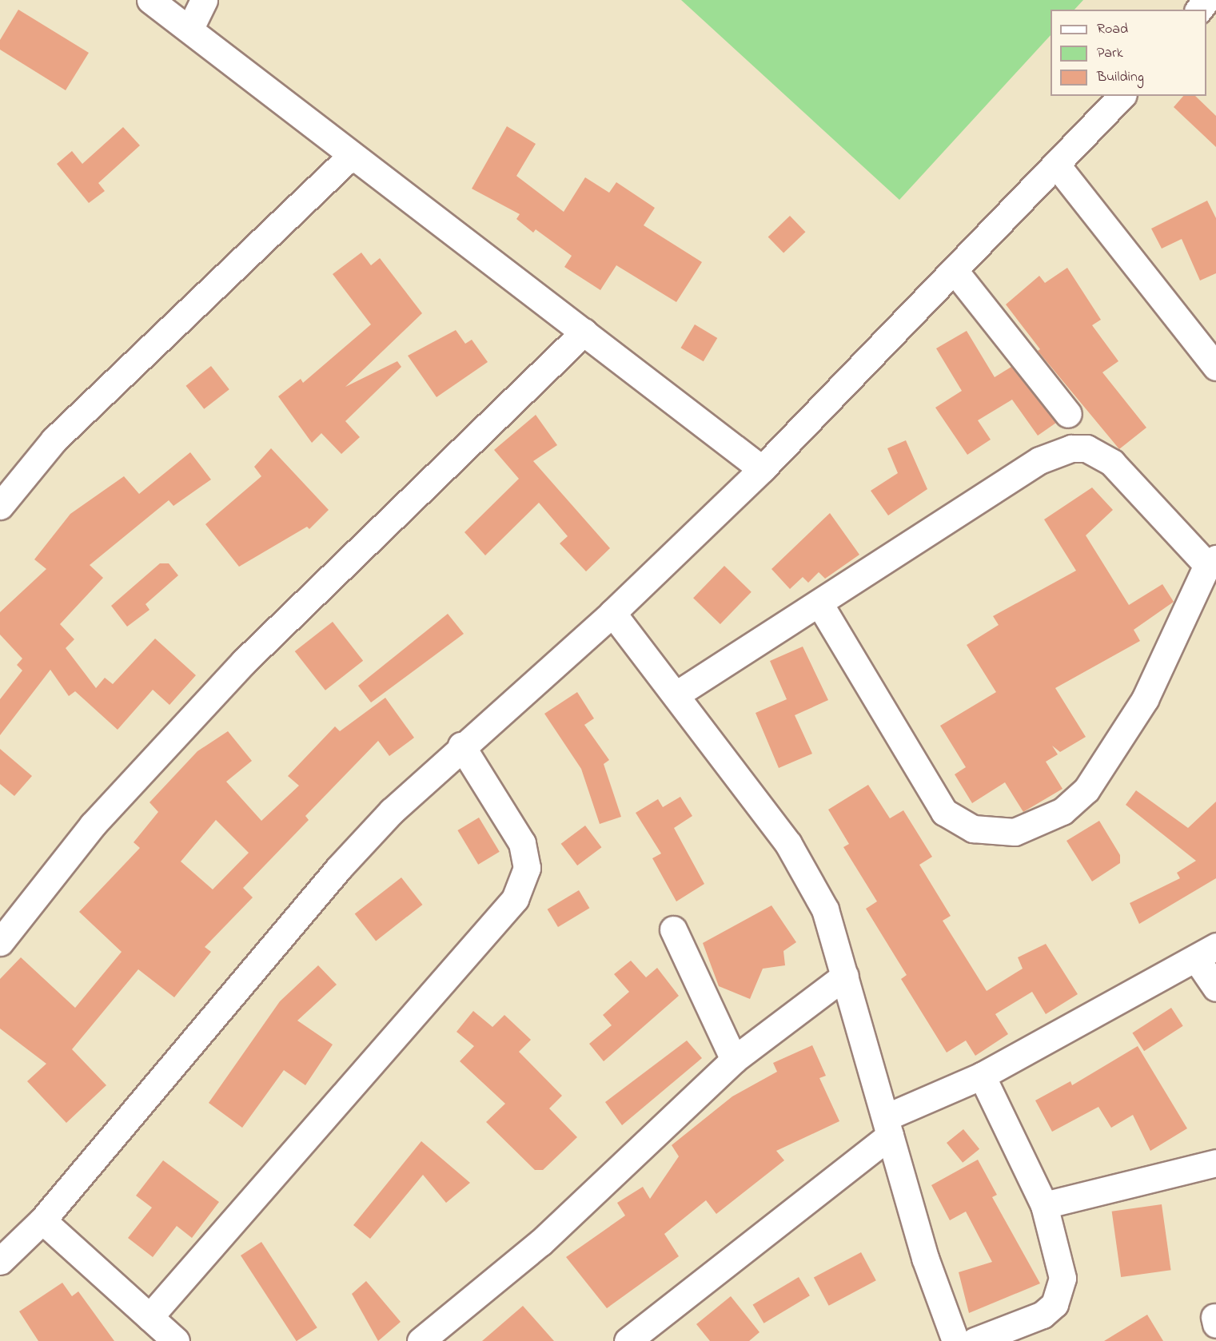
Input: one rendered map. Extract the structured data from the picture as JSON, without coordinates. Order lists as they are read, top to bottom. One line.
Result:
{"legend":["Road","Park","Building"]}
